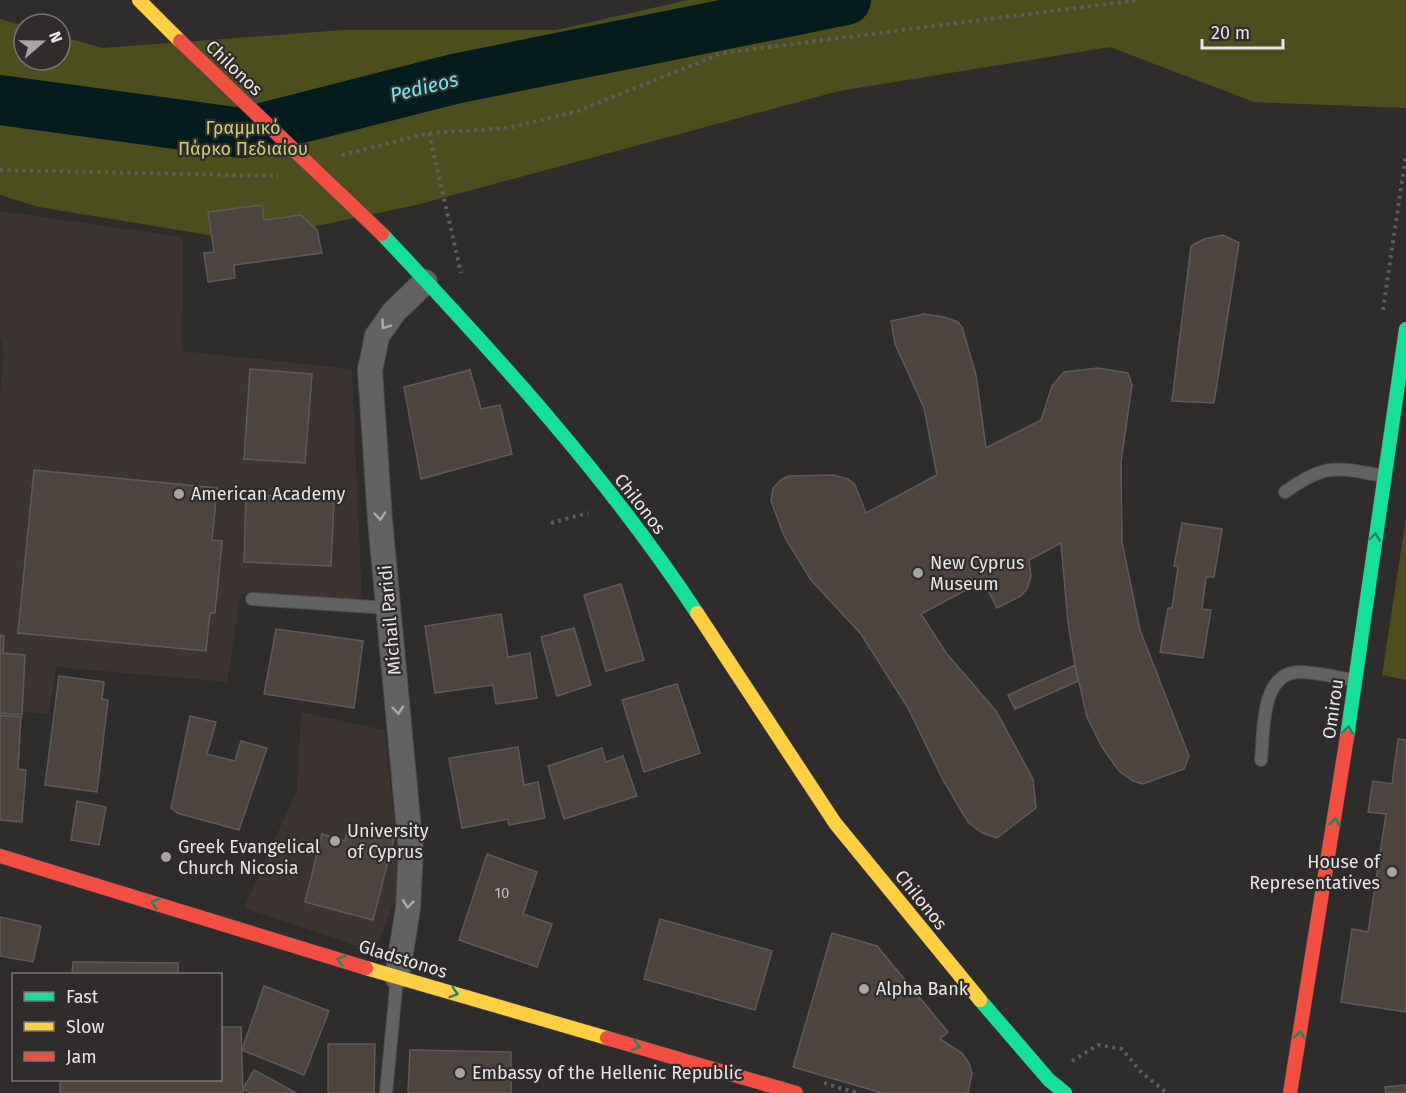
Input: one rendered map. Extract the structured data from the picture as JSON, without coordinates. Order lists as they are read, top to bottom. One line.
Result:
{"streets":{"main road":["Chilonos","Omirou","Gladstonos"],"street":["Michail Paridi"]},"crossings":[["Chilonos","Michail Paridi"],["Michail Paridi","Gladstonos"]],"one_way":["Michail Paridi","Omirou"],"water":["Pedieos"],"parks":["Γραμμικό Πάρκο Πεδιαίου"],"places":["American Academy","New Cyprus Museum","University of Cyprus","Greek Evangelical Church Nicosia","House of Representatives","Alpha Bank","Embassy of the Hellenic Republic"],"house_numbers":["10"],"legend":["Fast","Slow","Jam"],"scale_bar":"20 m","north":"right"}
